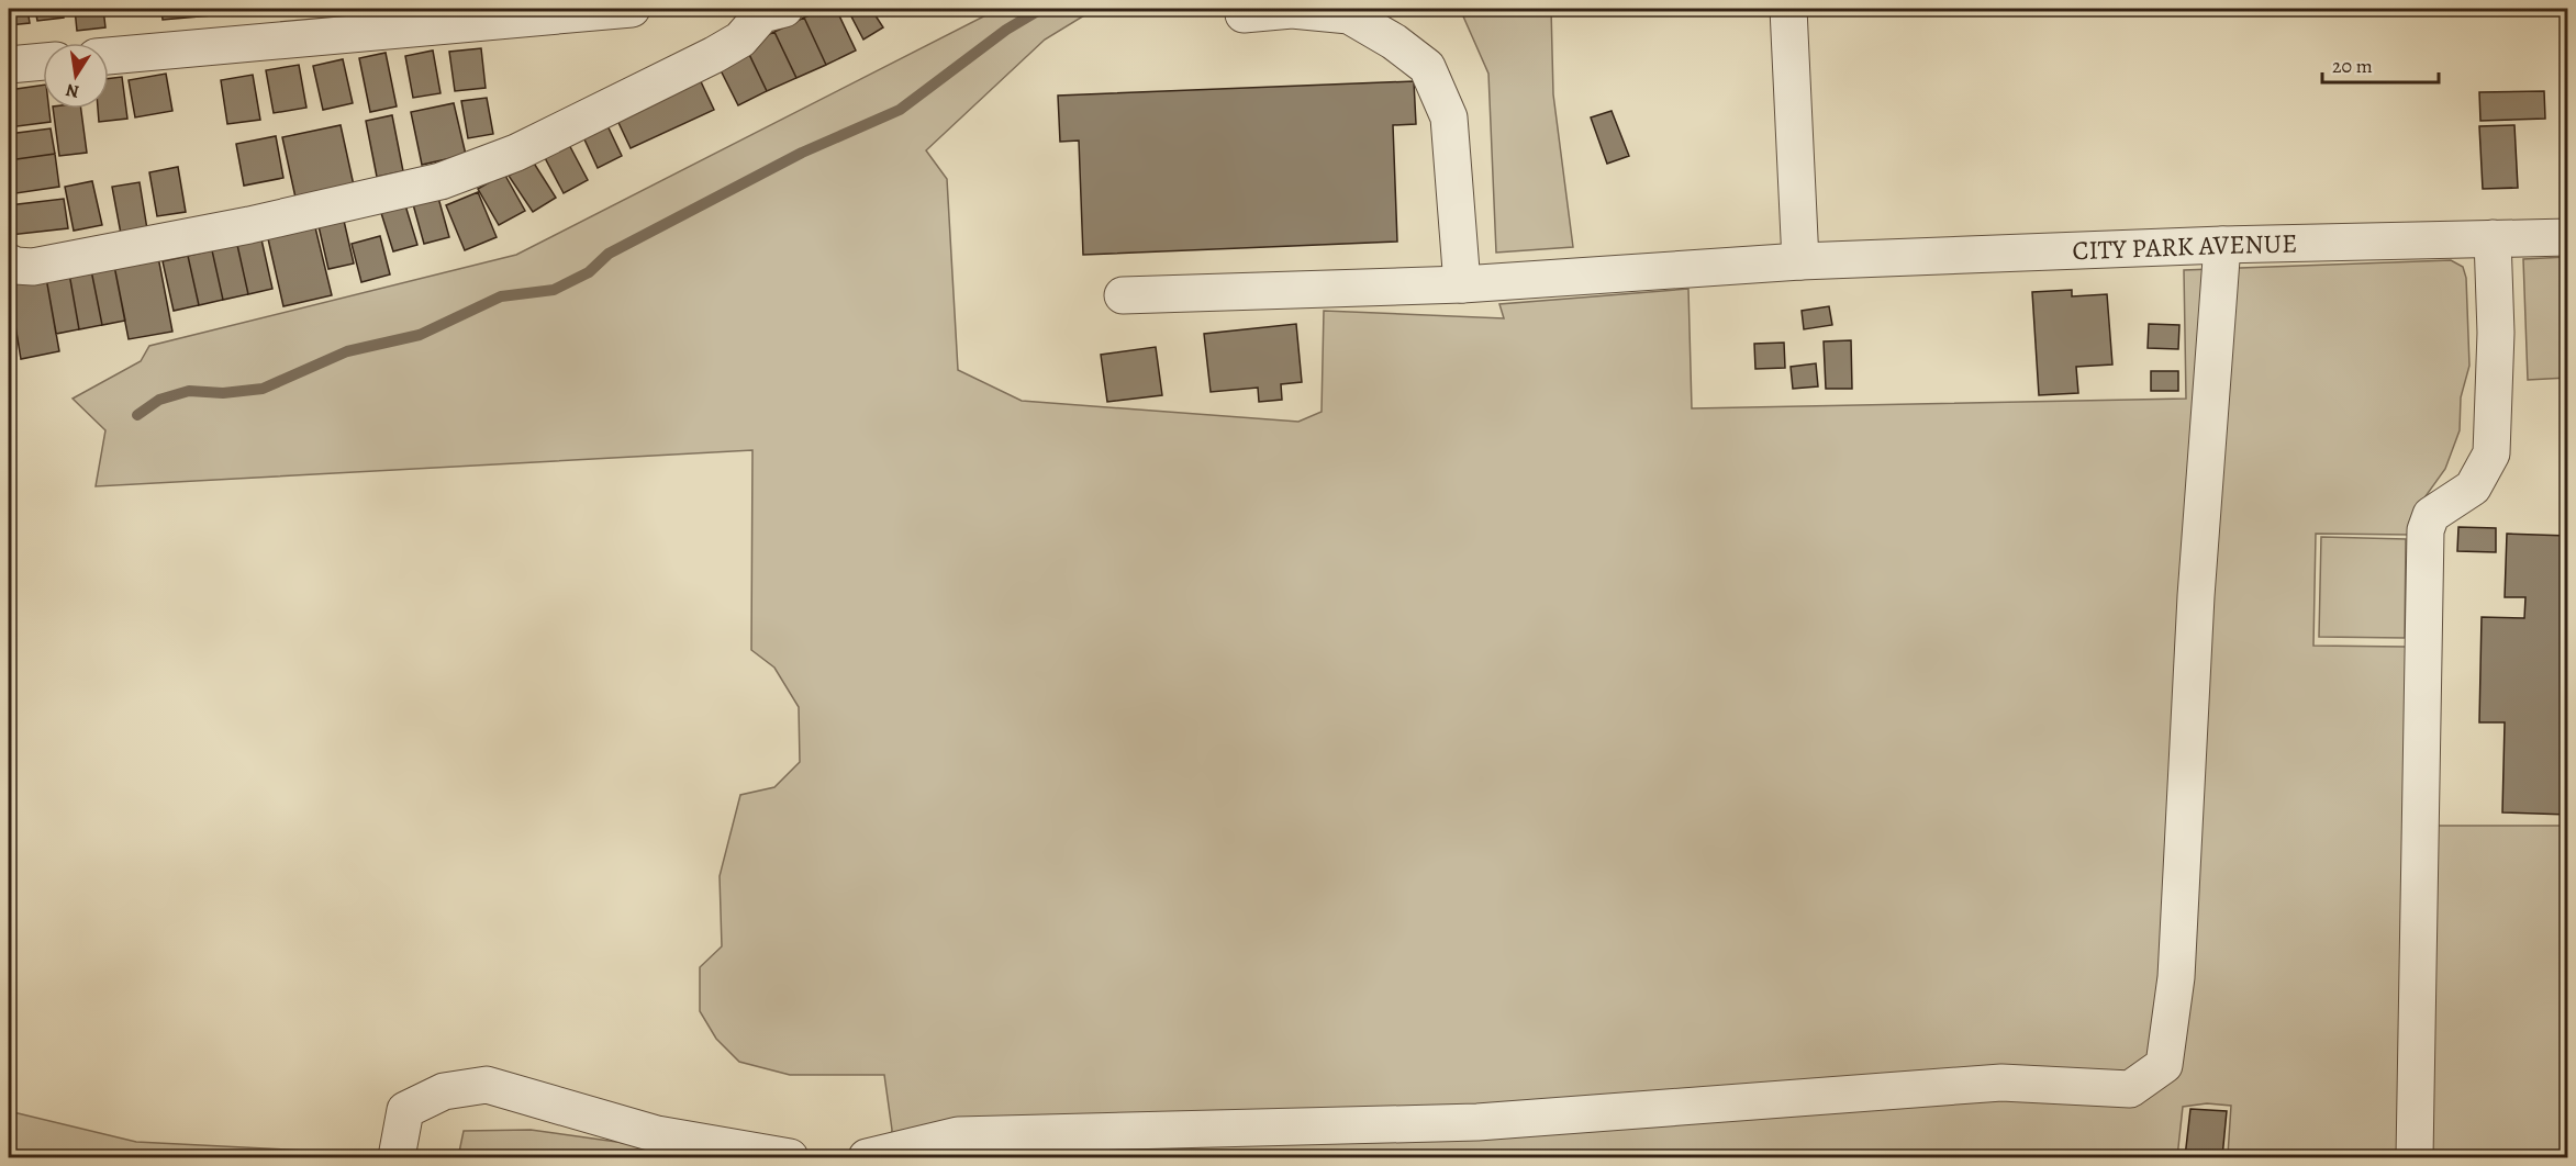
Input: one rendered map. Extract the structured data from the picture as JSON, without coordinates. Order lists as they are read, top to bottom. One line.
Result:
{"streets":{"street":["CITY PARK AVENUE"]},"scale_bar":"20 m","north":"bottom"}
